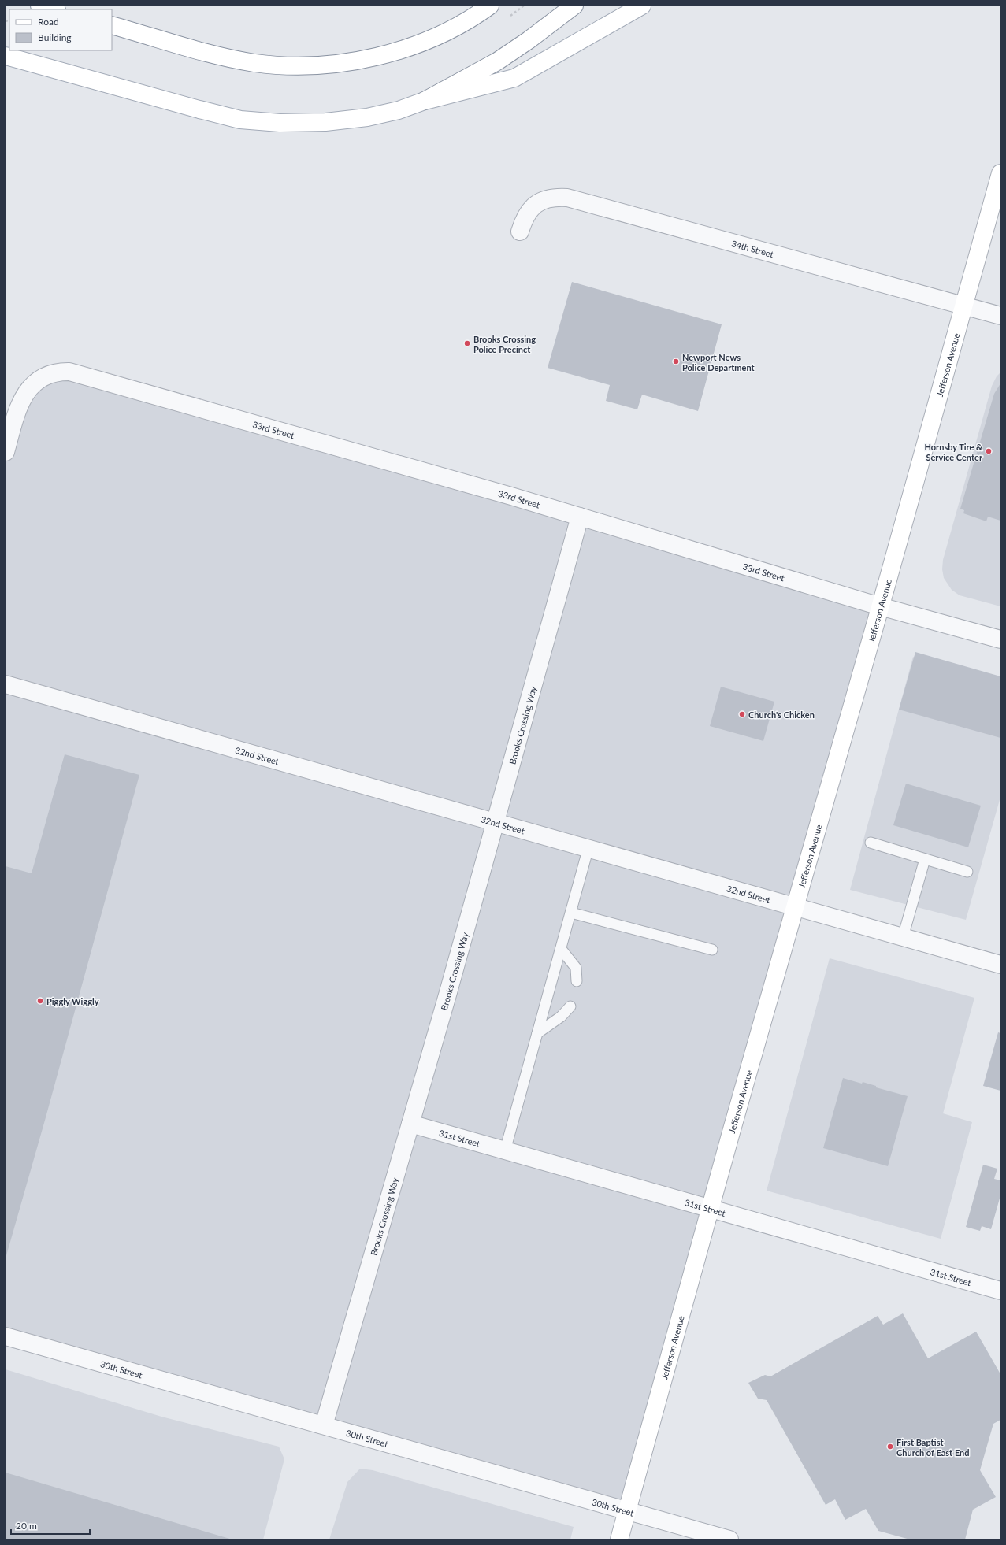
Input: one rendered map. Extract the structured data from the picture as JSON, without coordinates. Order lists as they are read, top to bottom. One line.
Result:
{"streets":{"main road":["Jefferson Avenue"],"street":["34th Street","33rd Street","Brooks Crossing Way","32nd Street","31st Street","30th Street"]},"crossings":[["34th Street","Jefferson Avenue"],["Jefferson Avenue","33rd Street"],["Jefferson Avenue","32nd Street"],["Jefferson Avenue","31st Street"],["Jefferson Avenue","30th Street"],["33rd Street","Brooks Crossing Way"],["Brooks Crossing Way","32nd Street"],["Brooks Crossing Way","31st Street"],["Brooks Crossing Way","30th Street"]],"places":["Brooks Crossing Police Precinct","Newport News Police Department","Hornsby Tire & Service Center","Church's Chicken","Piggly Wiggly","First Baptist Church of East End"],"legend":["Road","Building"],"scale_bar":"20 m"}
